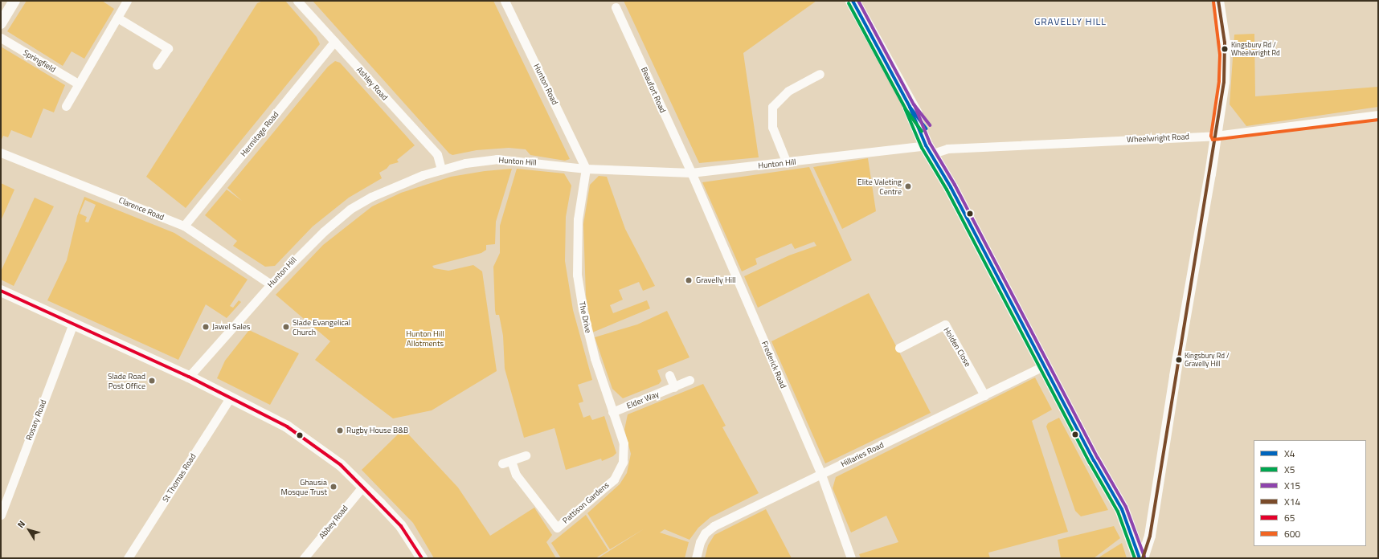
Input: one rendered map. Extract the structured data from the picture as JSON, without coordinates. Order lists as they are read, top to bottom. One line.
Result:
{"streets":{"street":["Springfield","Ashley Road","Hunton Road","Beaufort Road","Hermitage Road","Wheelwright Road","Hunton Hill","Clarence Road","The Drive","Holden Close","Frederick Road","Elder Way","Rosary Road","Hillaries Road","St Thomas Road","Pattison Gardens","Abbey Road"]},"crossings":[["Ashley Road","Hermitage Road"],["Ashley Road","Hunton Hill"],["Hunton Road","Hunton Hill"],["Hunton Road","The Drive"],["Beaufort Road","Hunton Hill"],["Beaufort Road","Frederick Road"],["Hermitage Road","Clarence Road"],["Wheelwright Road","Hunton Hill"],["Hunton Hill","Clarence Road"],["Hunton Hill","The Drive"],["Hunton Hill","Frederick Road"],["The Drive","Elder Way"],["The Drive","Pattison Gardens"],["Holden Close","Hillaries Road"],["Frederick Road","Hillaries Road"]],"districts":["GRAVELLY HILL"],"parks":["Hunton Hill Allotments"],"places":["Kingsbury Rd / Wheelwright Rd","Elite Valeting Centre","Gravelly Hill","Jawel Sales","Slade Evangelical Church","Kingsbury Rd / Gravelly Hill","Slade Road Post Office","Rugby House B&B","Ghausia Mosque Trust"],"lines":["transit line X4","transit line X15","transit line X14","transit line 600","transit line X5","transit line 65"],"legend":["X4","X5","X15","X14","65","600"],"north":"top left"}
